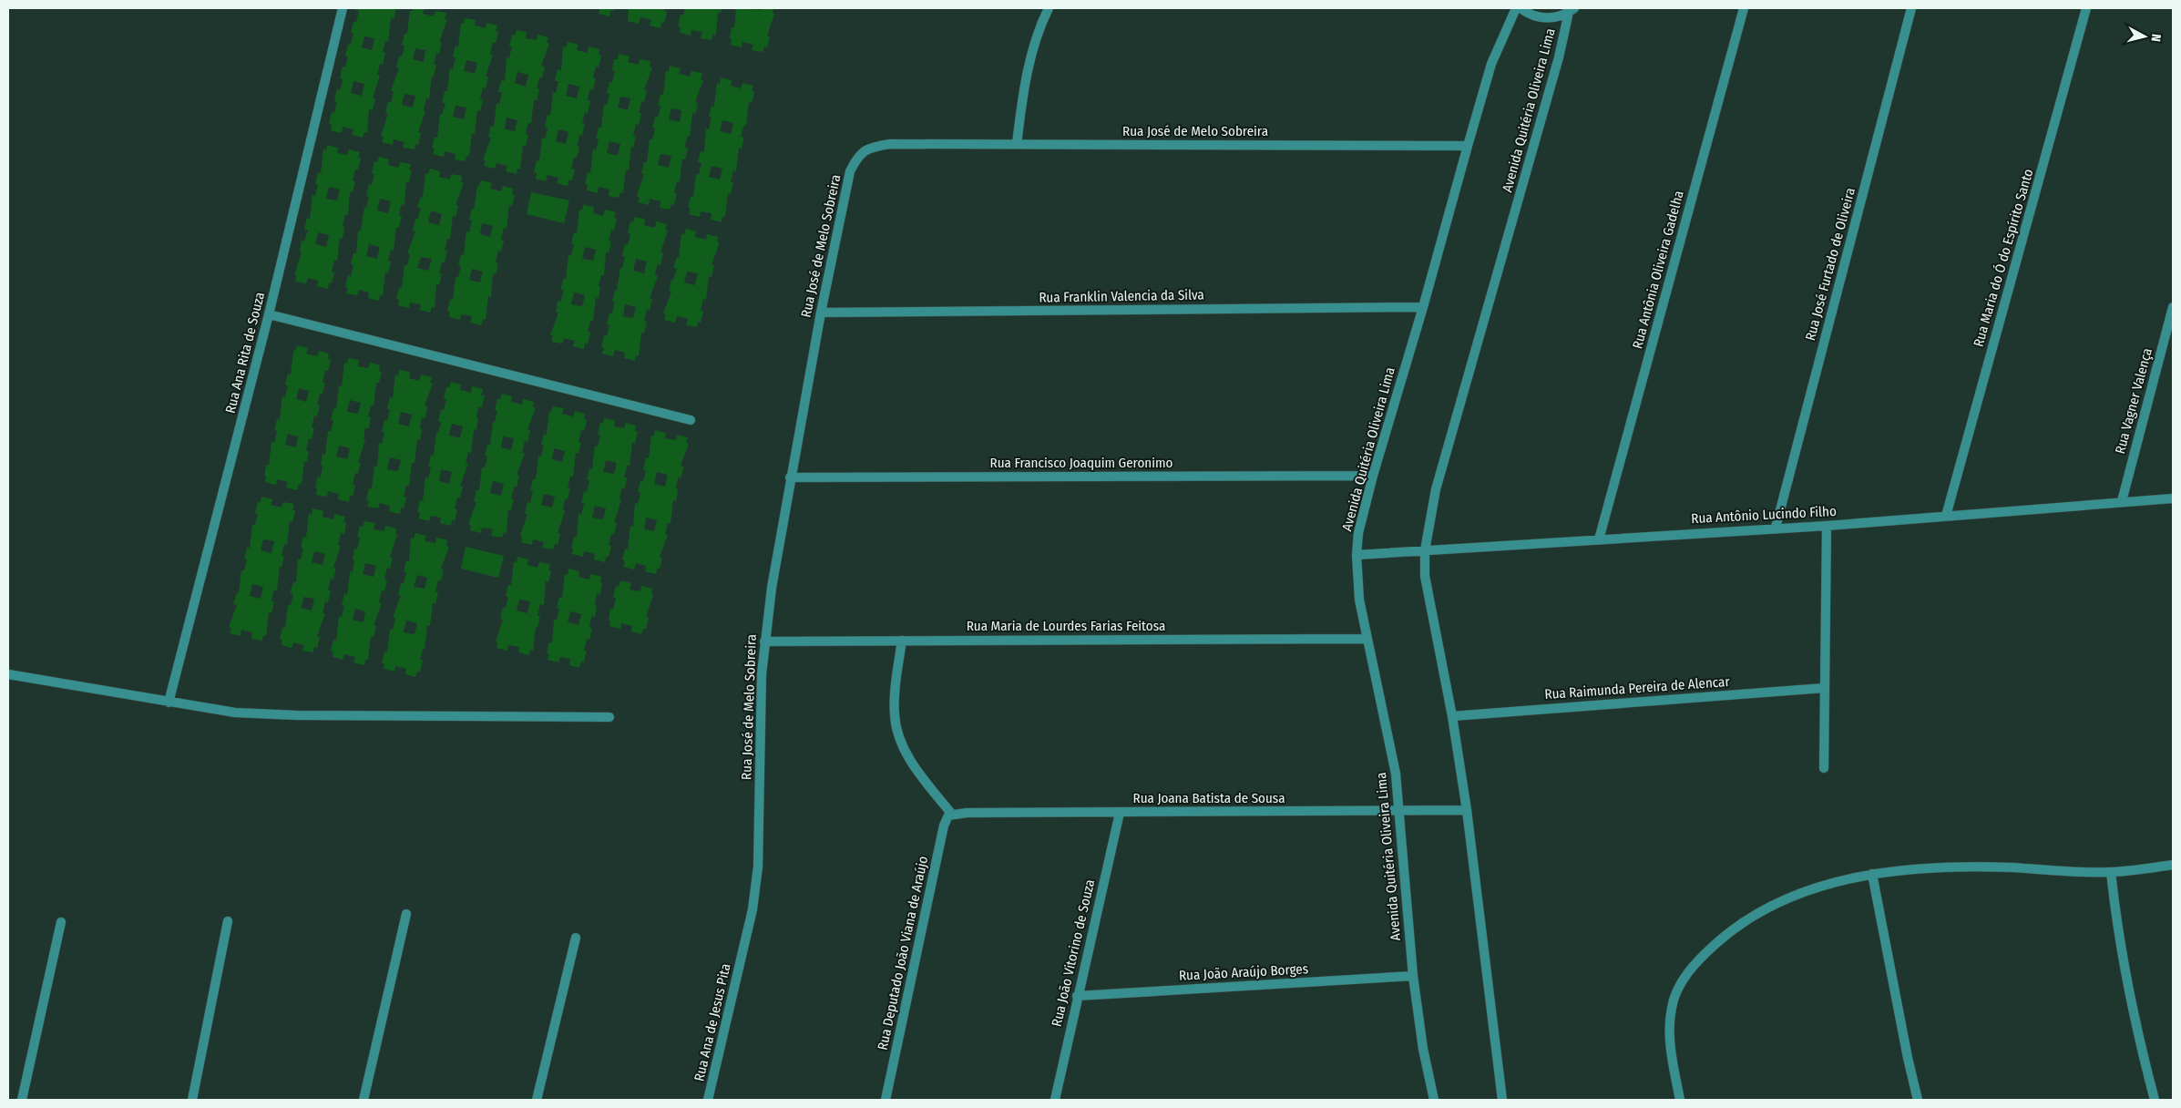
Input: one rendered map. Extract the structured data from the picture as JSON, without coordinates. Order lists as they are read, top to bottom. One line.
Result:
{"streets":{"street":["Avenida Quitéria Oliveira Lima","Rua José de Melo Sobreira","Rua Maria do Ó do Espírito Santo","Rua José Furtado de Oliveira","Rua Antônia Oliveira Gadelha","Rua Franklin Valencia da Silva","Rua Ana Rita de Souza","Rua Vagner Valença","Rua Francisco Joaquim Geronimo","Rua Antônio Lucindo Filho","Rua Maria de Lourdes Farias Feitosa","Rua Raimunda Pereira de Alencar","Rua Joana Batista de Sousa","Rua Deputado João Viana de Araújo","Rua João Vitorino de Souza","Rua João Araújo Borges","Rua Ana de Jesus Pita"]},"crossings":[["Avenida Quitéria Oliveira Lima","Rua José de Melo Sobreira"],["Avenida Quitéria Oliveira Lima","Rua Franklin Valencia da Silva"],["Avenida Quitéria Oliveira Lima","Rua Francisco Joaquim Geronimo"],["Avenida Quitéria Oliveira Lima","Rua Antônio Lucindo Filho"],["Avenida Quitéria Oliveira Lima","Rua Maria de Lourdes Farias Feitosa"],["Avenida Quitéria Oliveira Lima","Rua Raimunda Pereira de Alencar"],["Avenida Quitéria Oliveira Lima","Rua Joana Batista de Sousa"],["Avenida Quitéria Oliveira Lima","Rua João Araújo Borges"],["Rua José de Melo Sobreira","Rua Franklin Valencia da Silva"],["Rua José de Melo Sobreira","Rua Francisco Joaquim Geronimo"],["Rua José de Melo Sobreira","Rua Maria de Lourdes Farias Feitosa"],["Rua José de Melo Sobreira","Rua Ana de Jesus Pita"],["Rua Maria do Ó do Espírito Santo","Rua Antônio Lucindo Filho"],["Rua José Furtado de Oliveira","Rua Antônio Lucindo Filho"],["Rua Antônia Oliveira Gadelha","Rua Antônio Lucindo Filho"],["Rua Vagner Valença","Rua Antônio Lucindo Filho"],["Rua Joana Batista de Sousa","Rua Deputado João Viana de Araújo"],["Rua Joana Batista de Sousa","Rua João Vitorino de Souza"],["Rua João Vitorino de Souza","Rua João Araújo Borges"]],"north":"right"}
